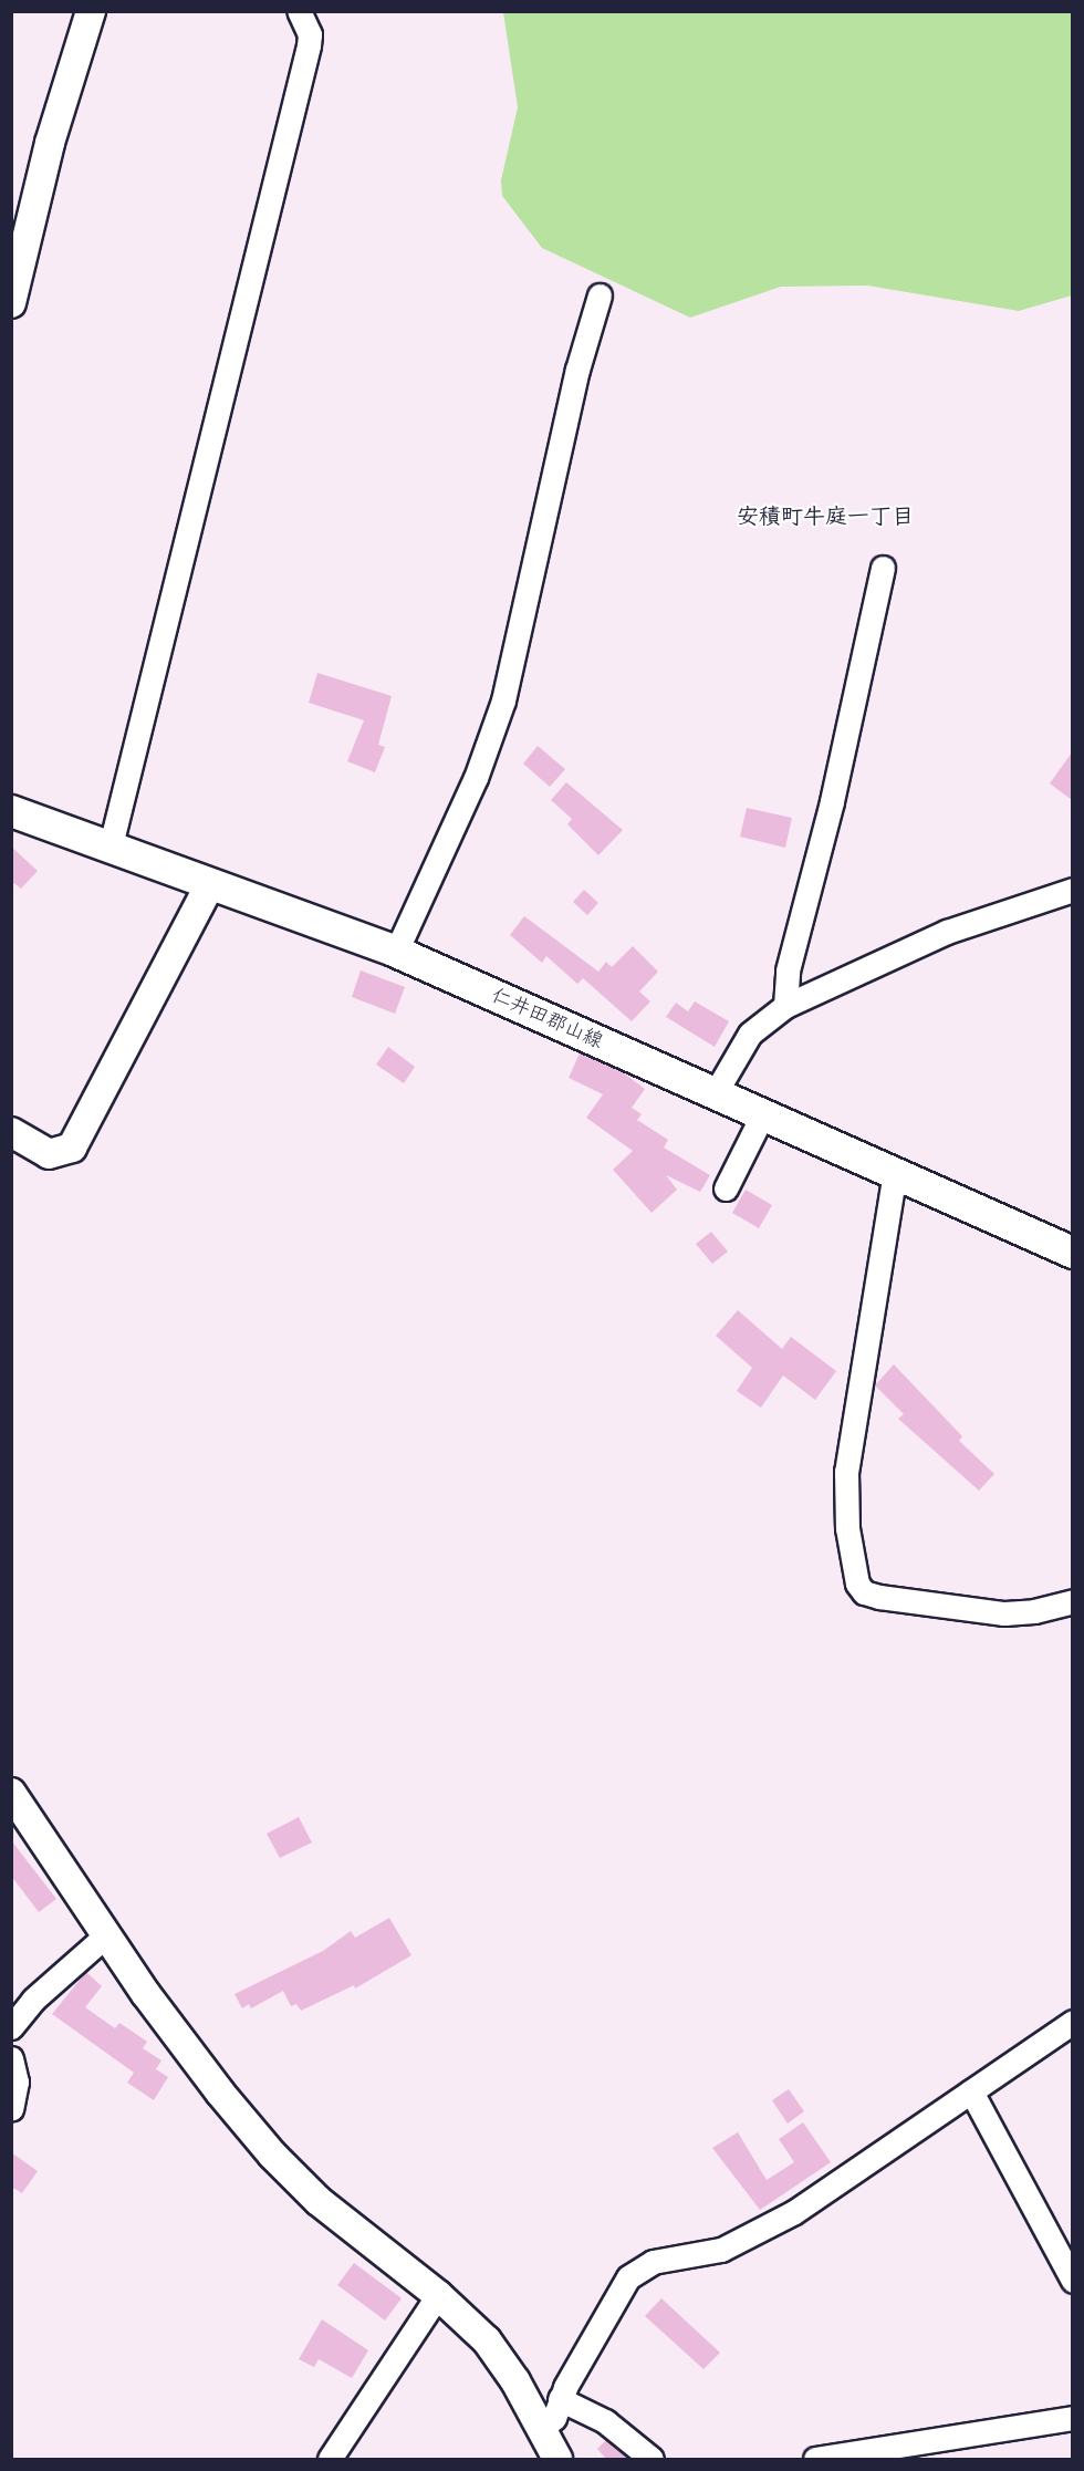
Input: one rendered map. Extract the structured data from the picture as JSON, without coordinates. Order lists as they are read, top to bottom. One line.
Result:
{"streets":{"main road":["仁井田郡山線"]},"districts":["安積町牛庭一丁目"]}
